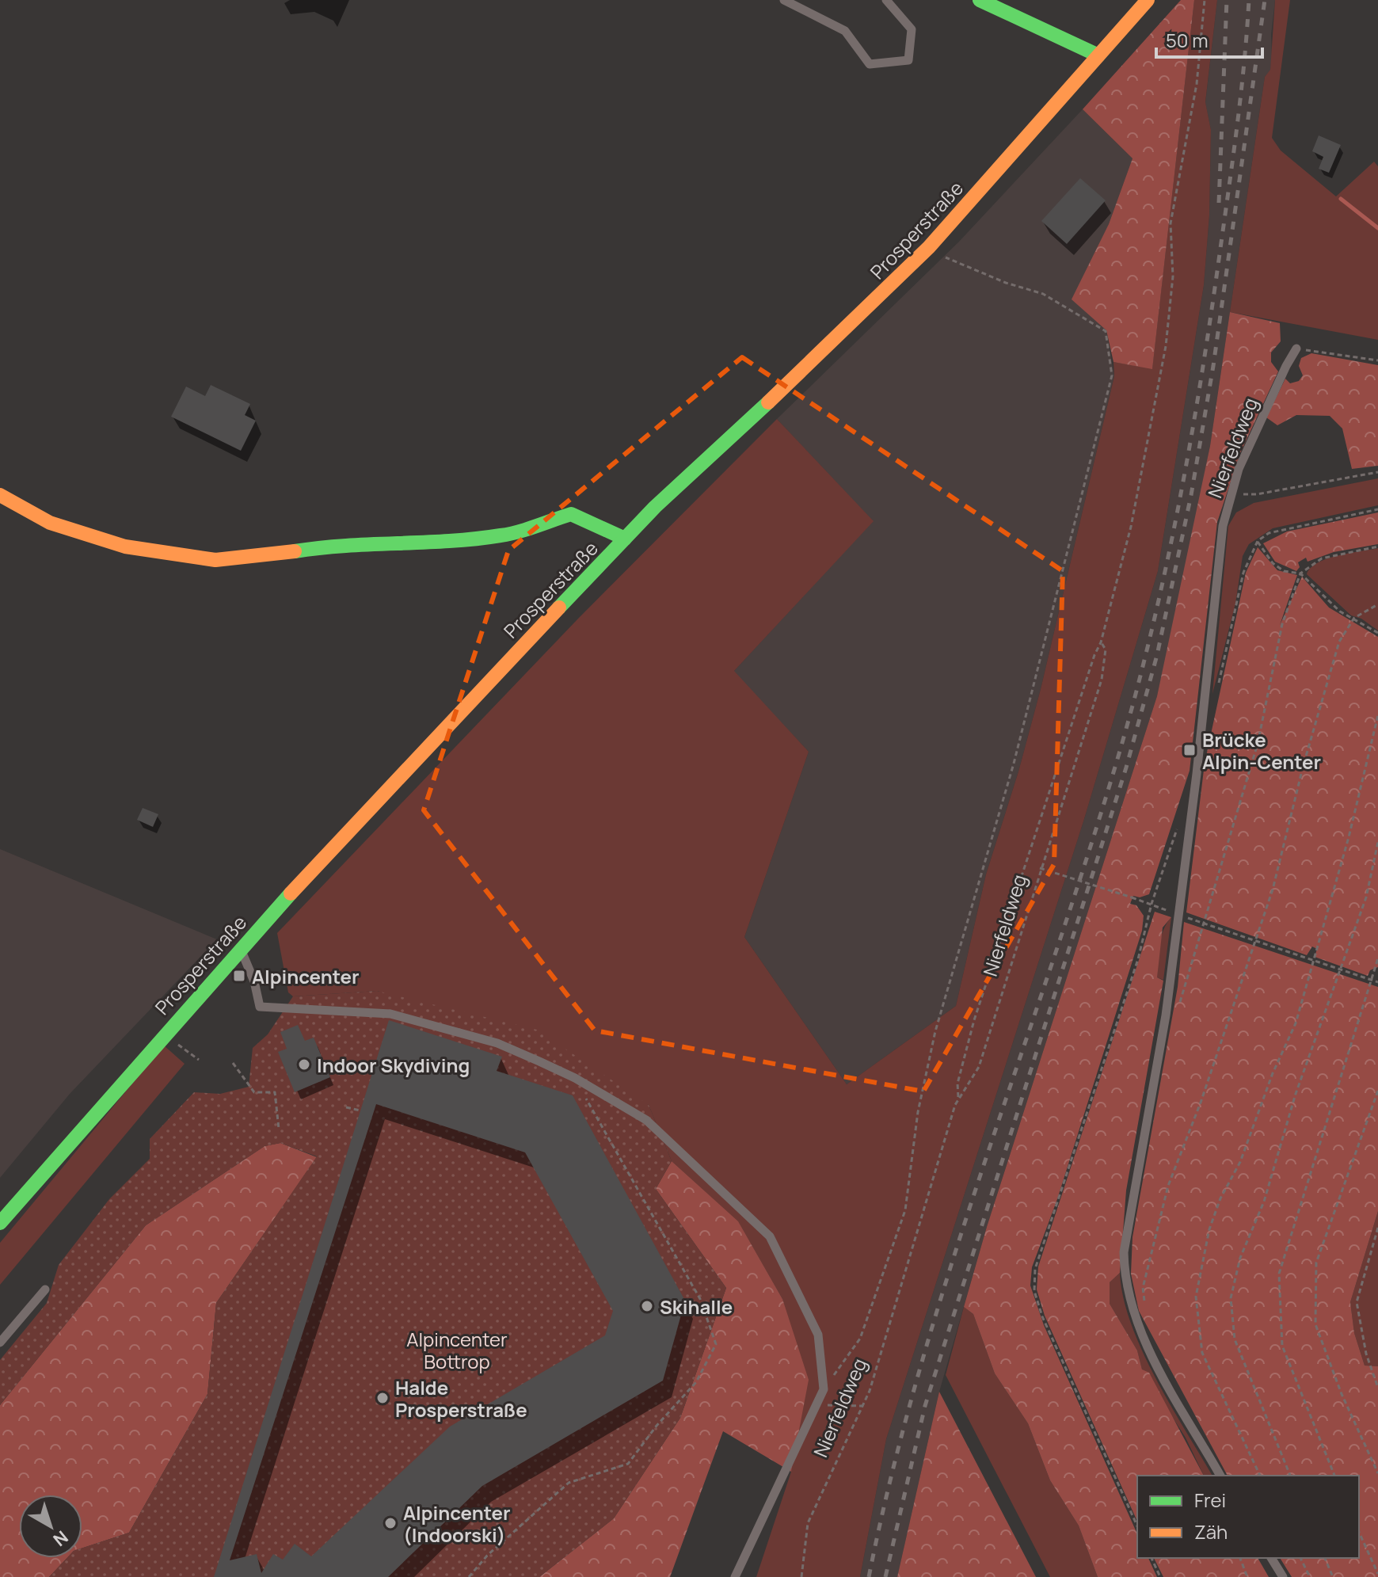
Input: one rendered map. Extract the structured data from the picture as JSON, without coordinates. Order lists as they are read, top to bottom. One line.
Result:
{"streets":{"main road":["Prosperstraße"],"lane":["Nierfeldweg"]},"parks":["Alpincenter Bottrop"],"places":{"transit":["Brücke Alpin-Center","Alpincenter"],"other":["Indoor Skydiving","Skihalle","Halde Prosperstraße","Alpincenter (Indoorski)"]},"legend":["Frei","Zäh"],"scale_bar":"50 m","north":"bottom right"}
